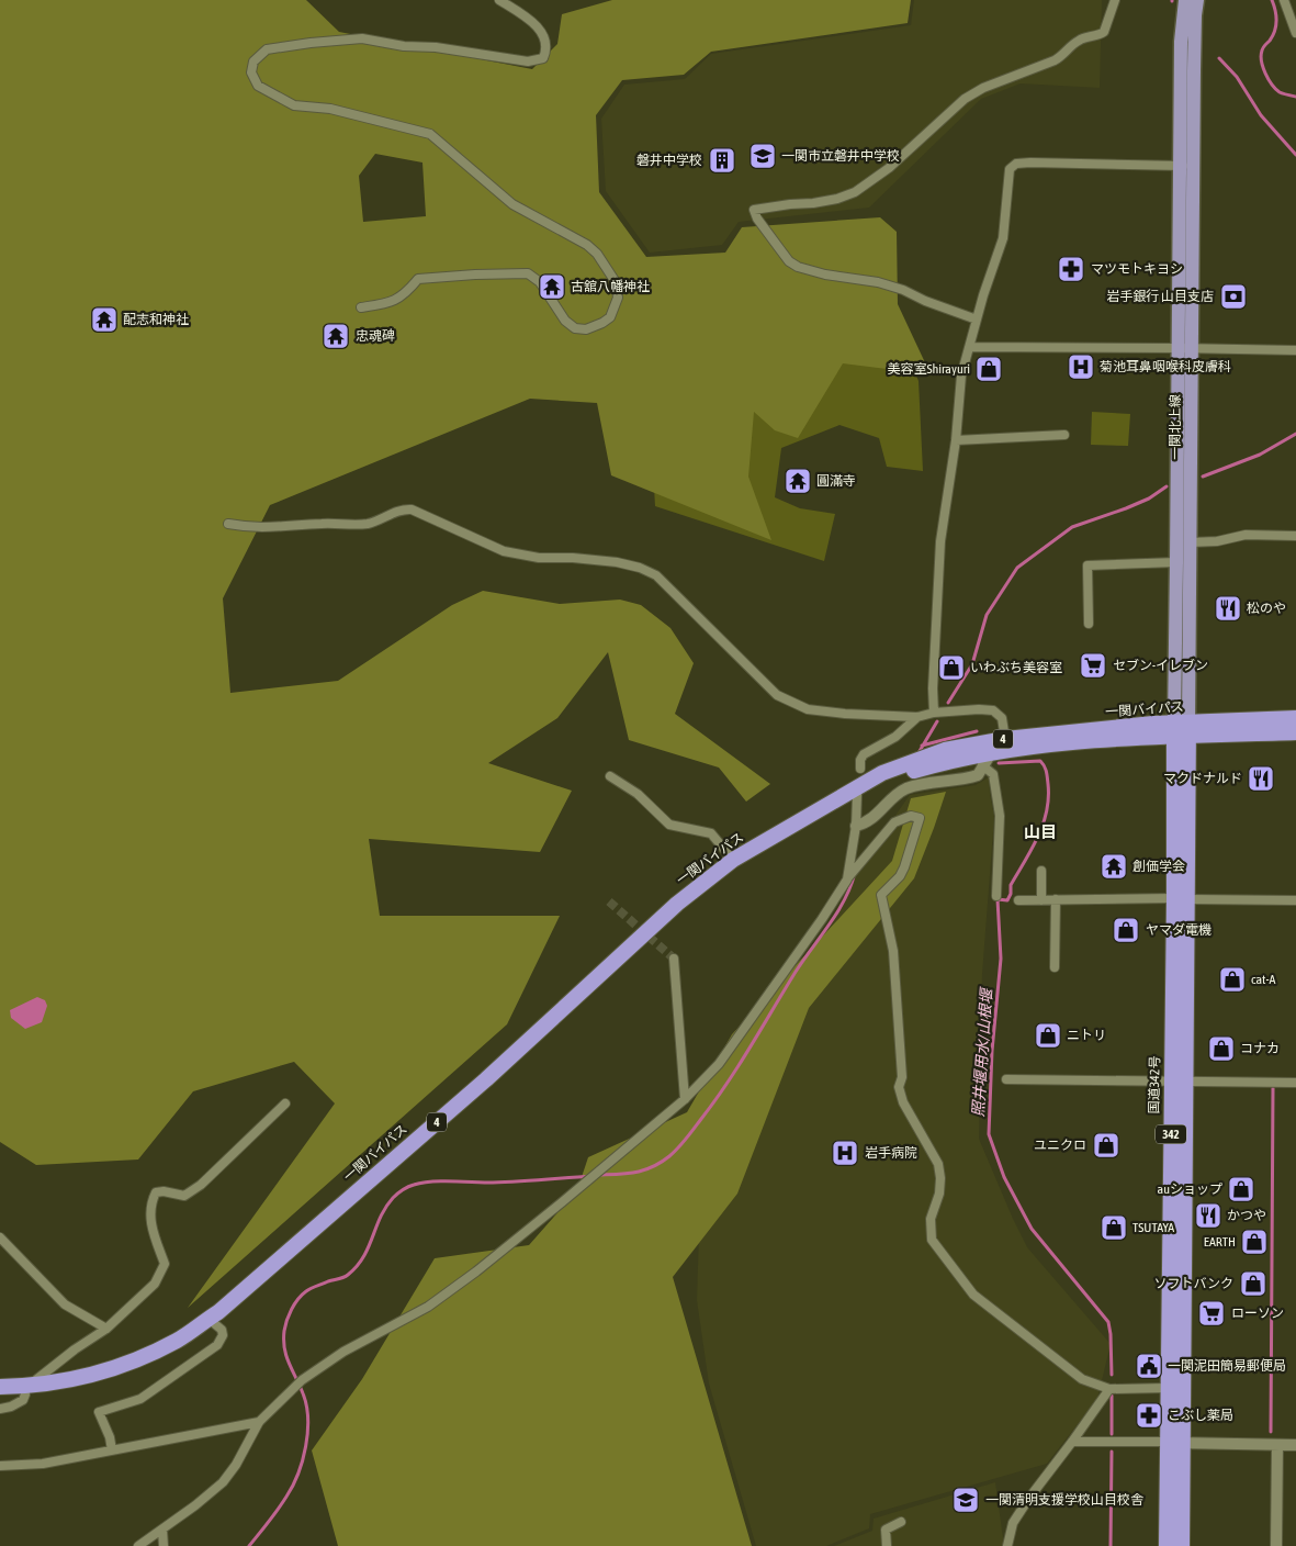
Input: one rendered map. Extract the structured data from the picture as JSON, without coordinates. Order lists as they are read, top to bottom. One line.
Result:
{"streets":{"highway":["一関バイパス","4","国道342号","342"],"main road":["一関北上線"]},"crossings":[["一関北上線","一関バイパス"],["一関北上線","国道342号"],["一関バイパス","国道342号"]],"districts":["山目"],"water":["照井堰用水/山根堰"],"places":{"school or university":["一関市立磐井中学校","一関清明支援学校山目校舎"],"building":["磐井中学校"],"pharmacy":["マツモトキヨシ","こぶし薬局"],"temple":["古舘八幡神社","配志和神社","忠魂碑","圓滿寺","創価学会"],"bank":["岩手銀行 山目支店"],"hospital":["菊池耳鼻咽喉科皮膚科","岩手病院"],"shop":["美容室Shirayuri","いわぶち美容室","ヤマダ電機","cat-A","ニトリ","コナカ","ユニクロ","auショップ","TSUTAYA","EARTH","ソフトバンク"],"restaurant":["松のや","マクドナルド","かつや"],"supermarket":["セブン-イレブン","ローソン"],"public building":["一関泥田簡易郵便局"]}}
